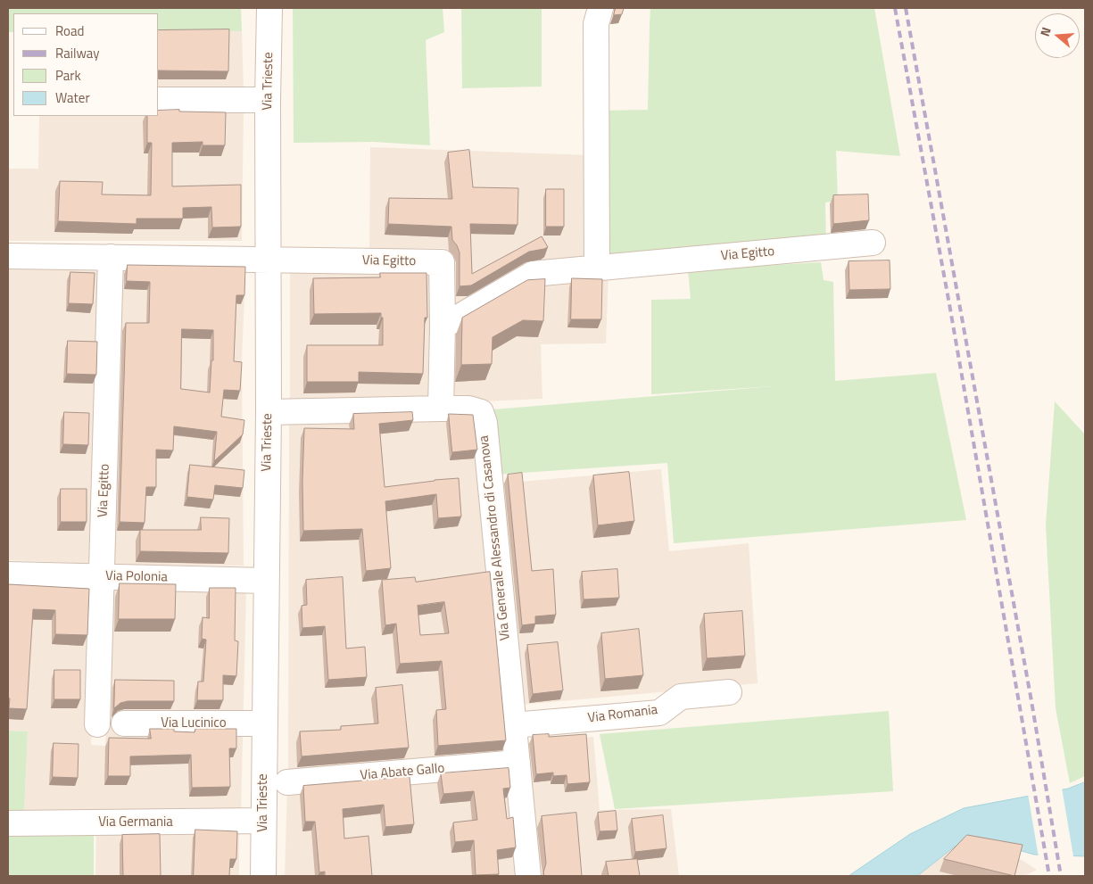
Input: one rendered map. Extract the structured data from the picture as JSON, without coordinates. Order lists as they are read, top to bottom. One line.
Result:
{"streets":{"street":["Via Trieste","Via Egitto","Via Generale Alessandro di Casanova","Via Polonia","Via Romania","Via Lucinico","Via Abate Gallo","Via Germania"]},"crossings":[["Via Trieste","Via Egitto"],["Via Trieste","Via Generale Alessandro di Casanova"],["Via Trieste","Via Polonia"],["Via Trieste","Via Lucinico"],["Via Trieste","Via Germania"],["Via Egitto","Via Generale Alessandro di Casanova"],["Via Egitto","Via Polonia"],["Via Generale Alessandro di Casanova","Via Romania"],["Via Generale Alessandro di Casanova","Via Abate Gallo"]],"legend":["Road","Railway","Park","Water"],"north":"left"}
